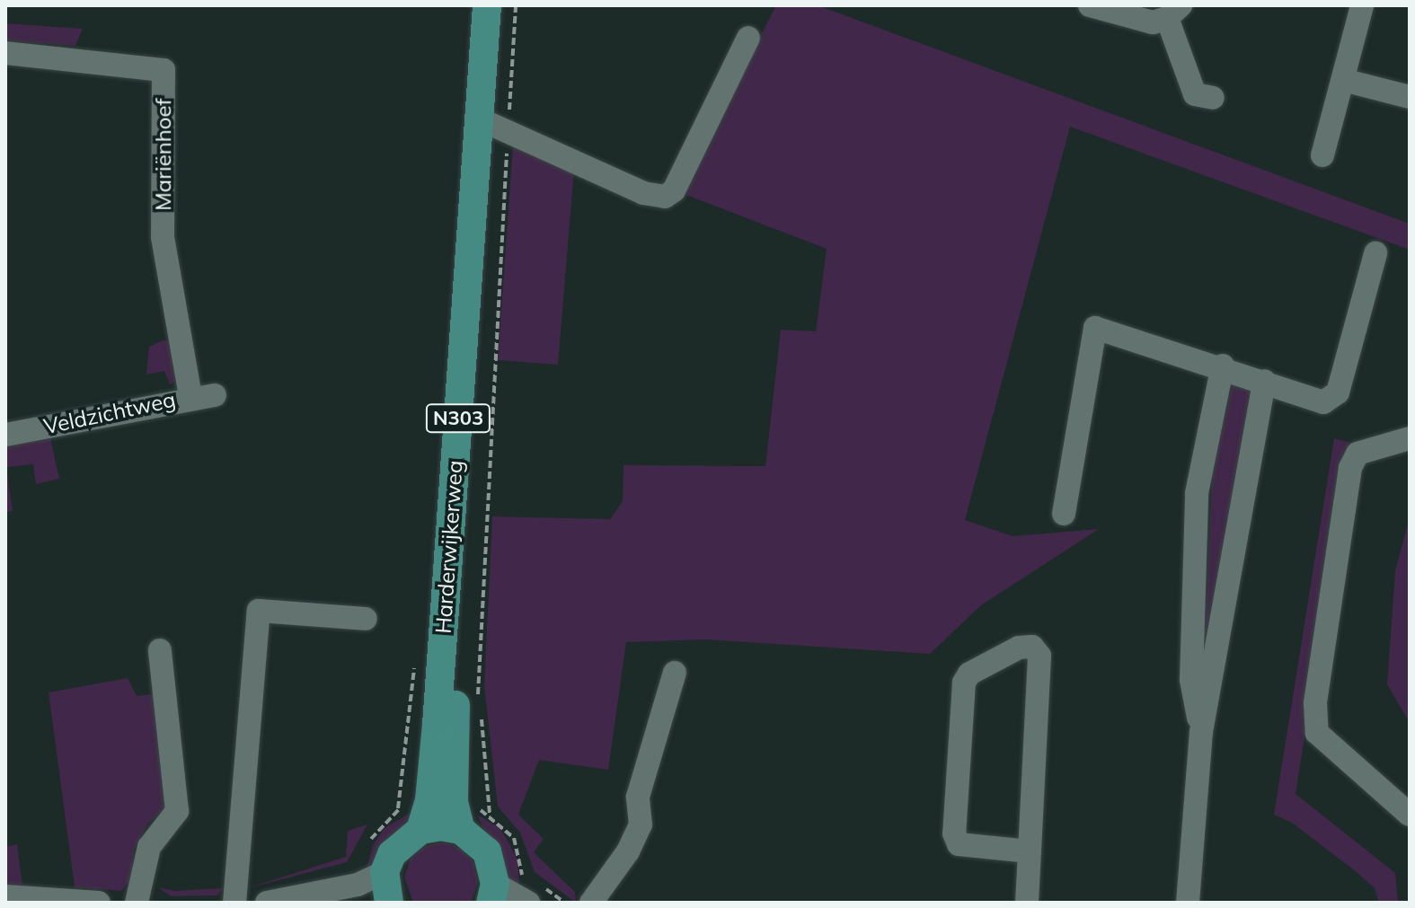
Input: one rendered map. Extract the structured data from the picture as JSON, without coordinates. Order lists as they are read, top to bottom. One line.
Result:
{"streets":{"main road":["N303","Harderwijkerweg"],"street":["Mariënhoef","Veldzichtweg"]},"crossings":[["Mariënhoef","Veldzichtweg"]]}
